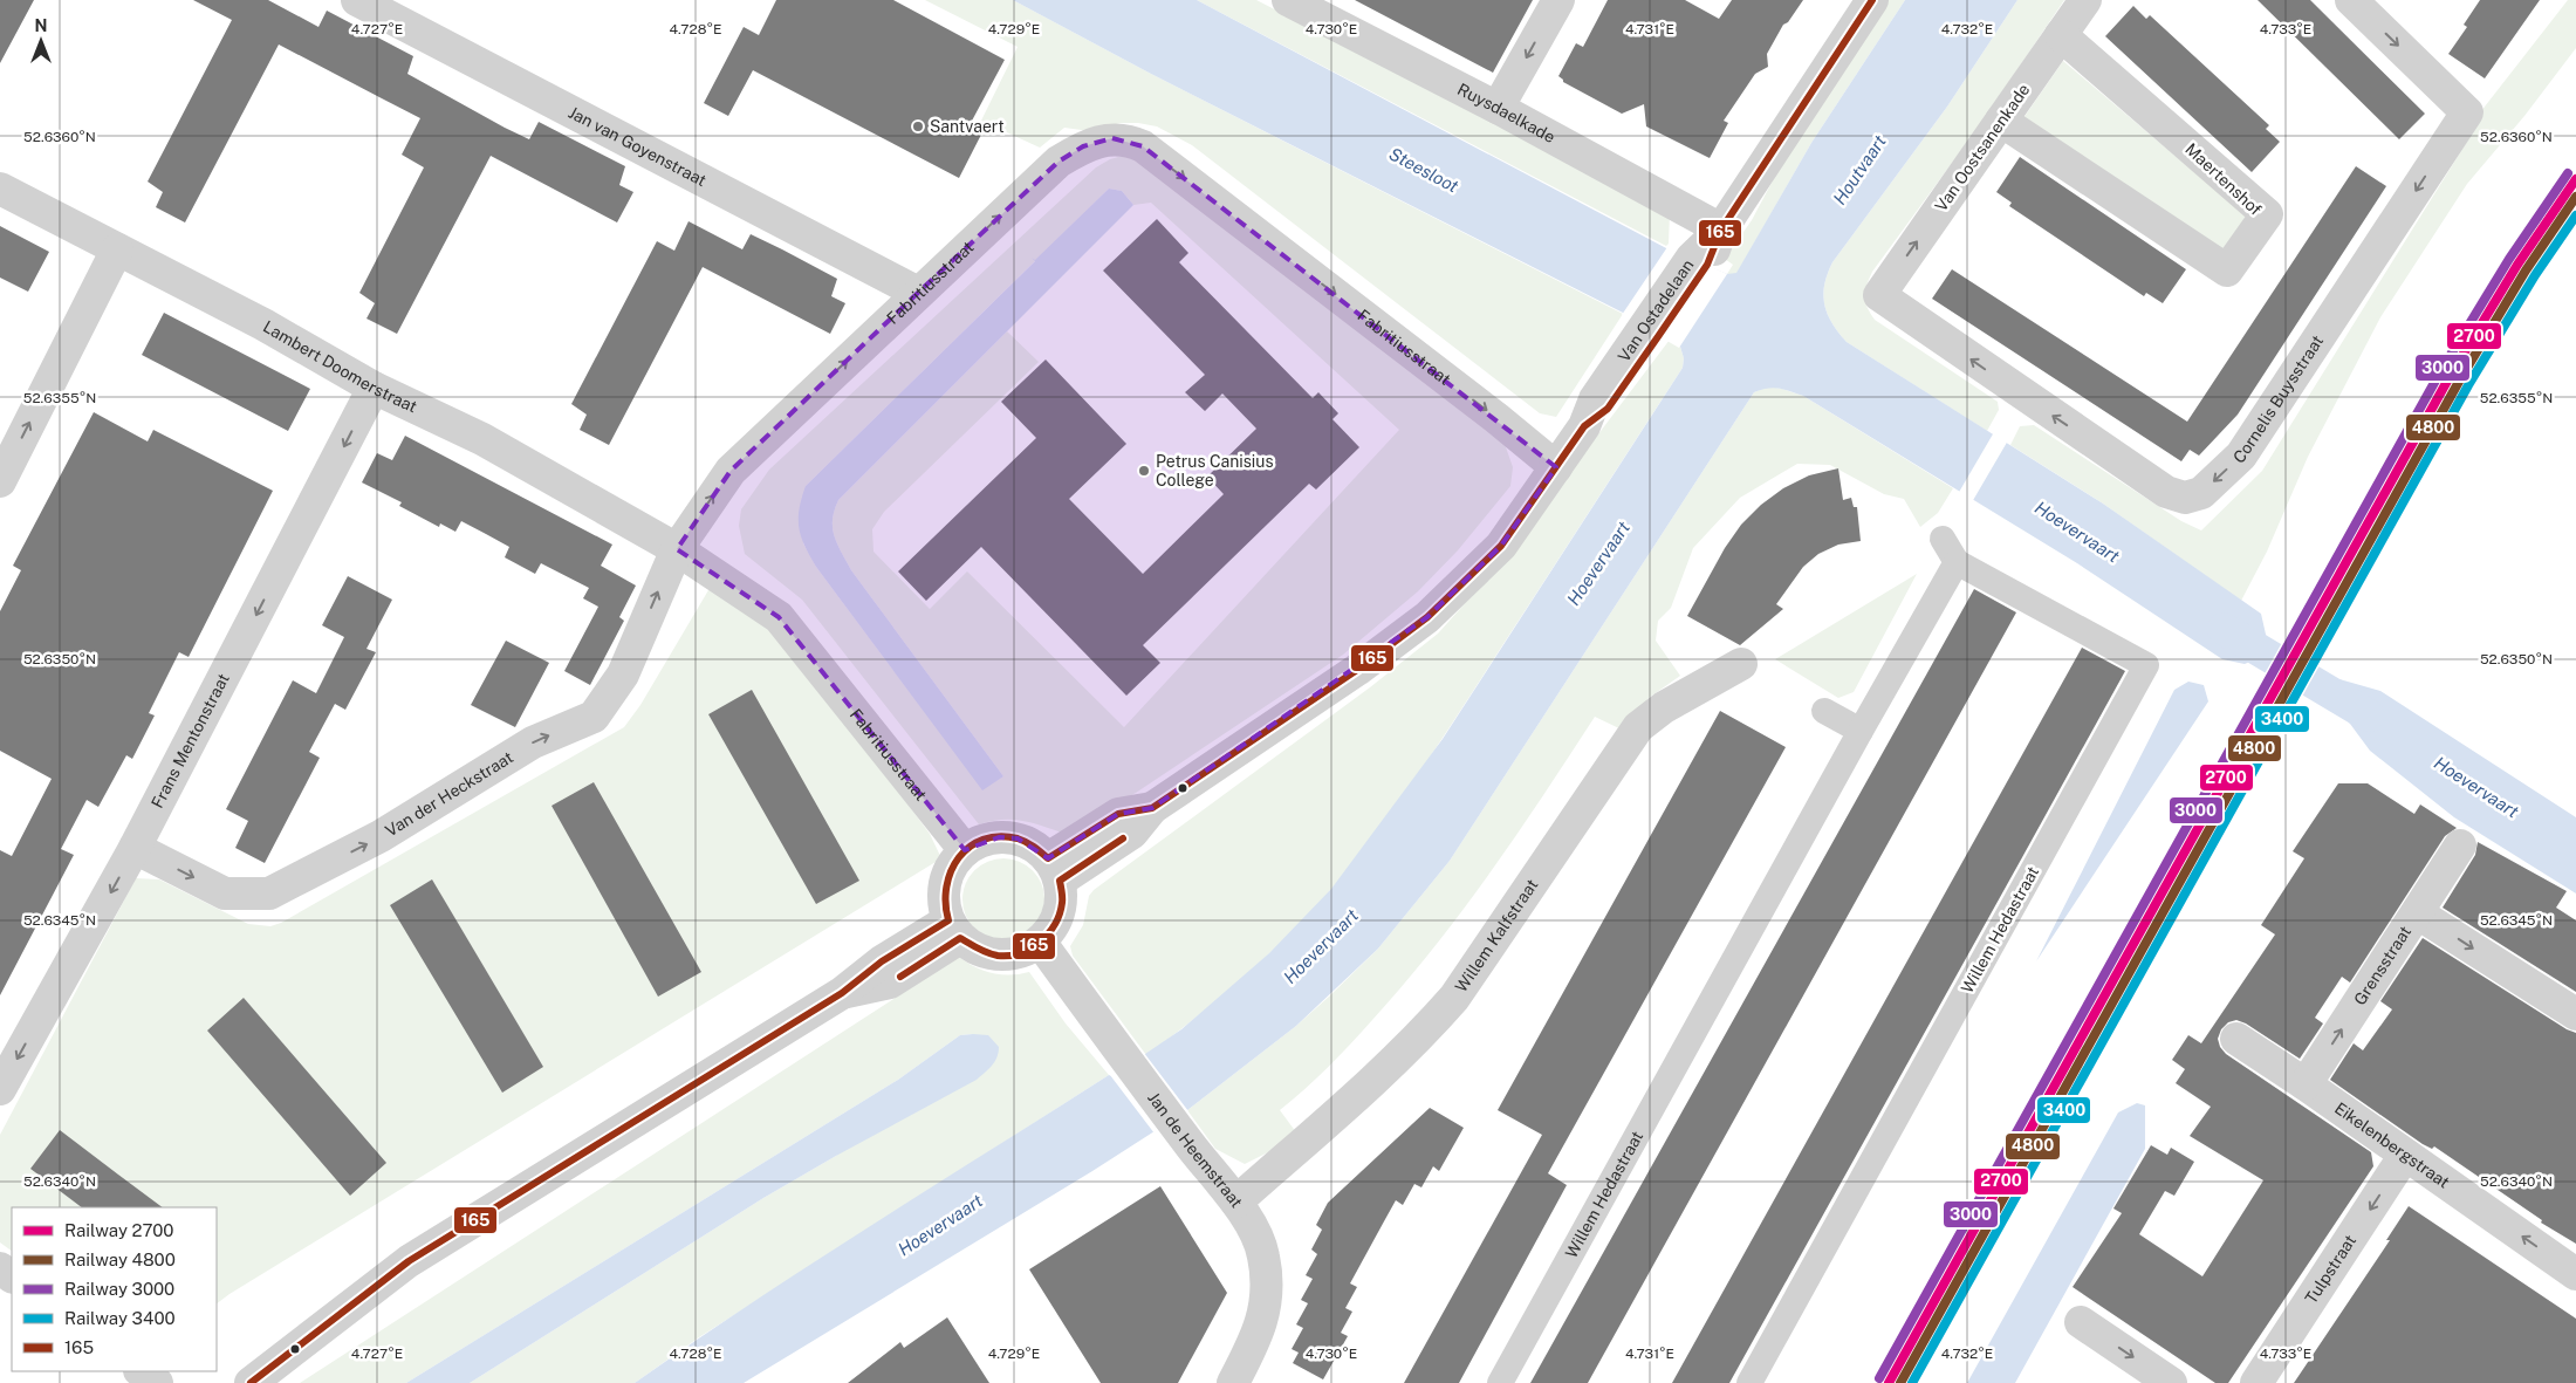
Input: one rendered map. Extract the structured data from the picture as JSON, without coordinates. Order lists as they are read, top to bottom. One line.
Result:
{"streets":{"street":["Ruysdaelkade","Jan van Goyenstraat","Van Oostsanenkade","Maertenshof","Fabritiusstraat","Van Ostadelaan","Lambert Doomerstraat","Cornelis Buysstraat","Frans Mentonstraat","Van der Heckstraat","Willem Hedastraat","Willem Kalfstraat","Grensstraat","Eikelenbergstraat","Jan de Heemstraat","Tulpstraat"]},"crossings":[["Ruysdaelkade","Van Ostadelaan"],["Jan van Goyenstraat","Fabritiusstraat"],["Van Oostsanenkade","Maertenshof"],["Van Oostsanenkade","Cornelis Buysstraat"],["Fabritiusstraat","Van Ostadelaan"],["Fabritiusstraat","Lambert Doomerstraat"],["Fabritiusstraat","Van der Heckstraat"],["Fabritiusstraat","Jan de Heemstraat"],["Van Ostadelaan","Jan de Heemstraat"],["Lambert Doomerstraat","Frans Mentonstraat"],["Lambert Doomerstraat","Van der Heckstraat"],["Frans Mentonstraat","Van der Heckstraat"],["Willem Kalfstraat","Jan de Heemstraat"],["Grensstraat","Eikelenbergstraat"],["Eikelenbergstraat","Tulpstraat"]],"one_way":["Van Oostsanenkade","Frans Mentonstraat","Van der Heckstraat","Grensstraat","Eikelenbergstraat","Tulpstraat"],"water":["Steesloot","Houtvaart","Hoevervaart"],"places":["Santvaert","Petrus Canisius College"],"lines":["transit line 165","rail line 3000","rail line 2700","rail line 4800","rail line 3400"],"legend":["Railway 2700","Railway 4800","Railway 3000","Railway 3400","165"],"north":"top","coordinates":["4.727°E","4.728°E","4.729°E","4.730°E","4.731°E","4.732°E","4.733°E","52.6360°N","52.6355°N","52.6350°N","52.6345°N","52.6340°N"]}
